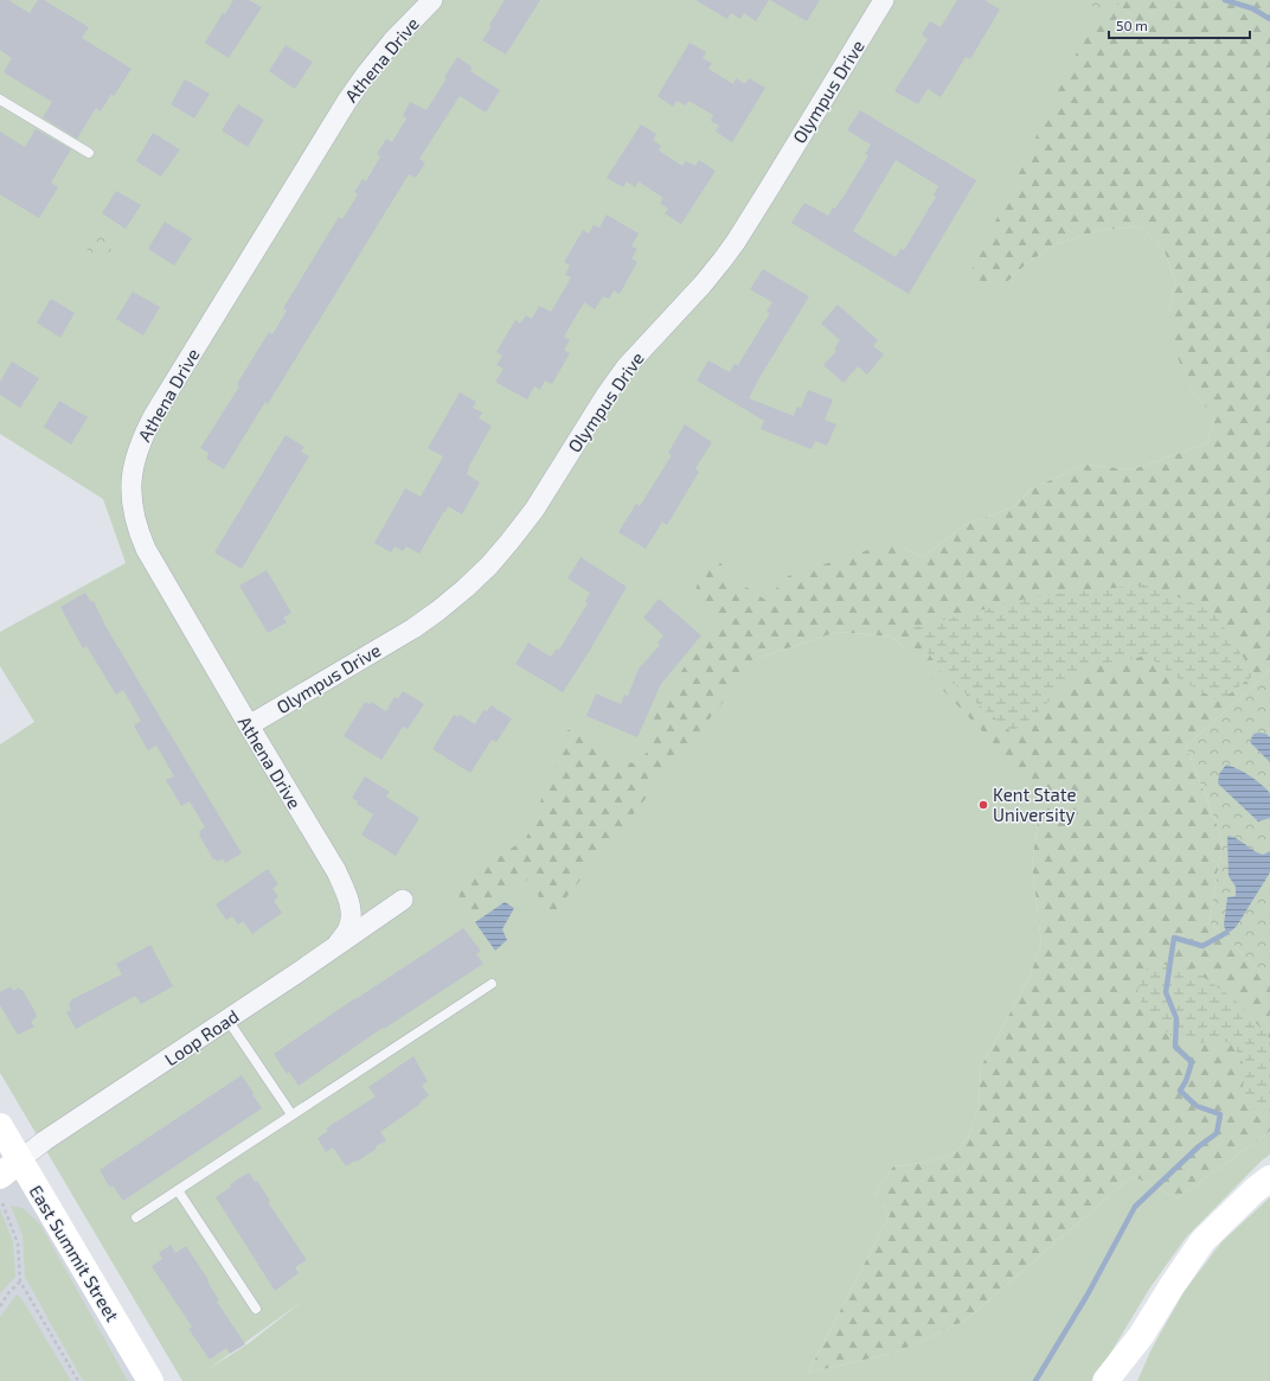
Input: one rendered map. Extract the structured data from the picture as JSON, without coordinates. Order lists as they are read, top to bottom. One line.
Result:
{"streets":{"street":["Athena Drive","Olympus Drive","Loop Road","East Summit Street"]},"crossings":[["Athena Drive","Olympus Drive"],["Athena Drive","Loop Road"],["Loop Road","East Summit Street"]],"places":["Kent State University"],"scale_bar":"50 m"}
